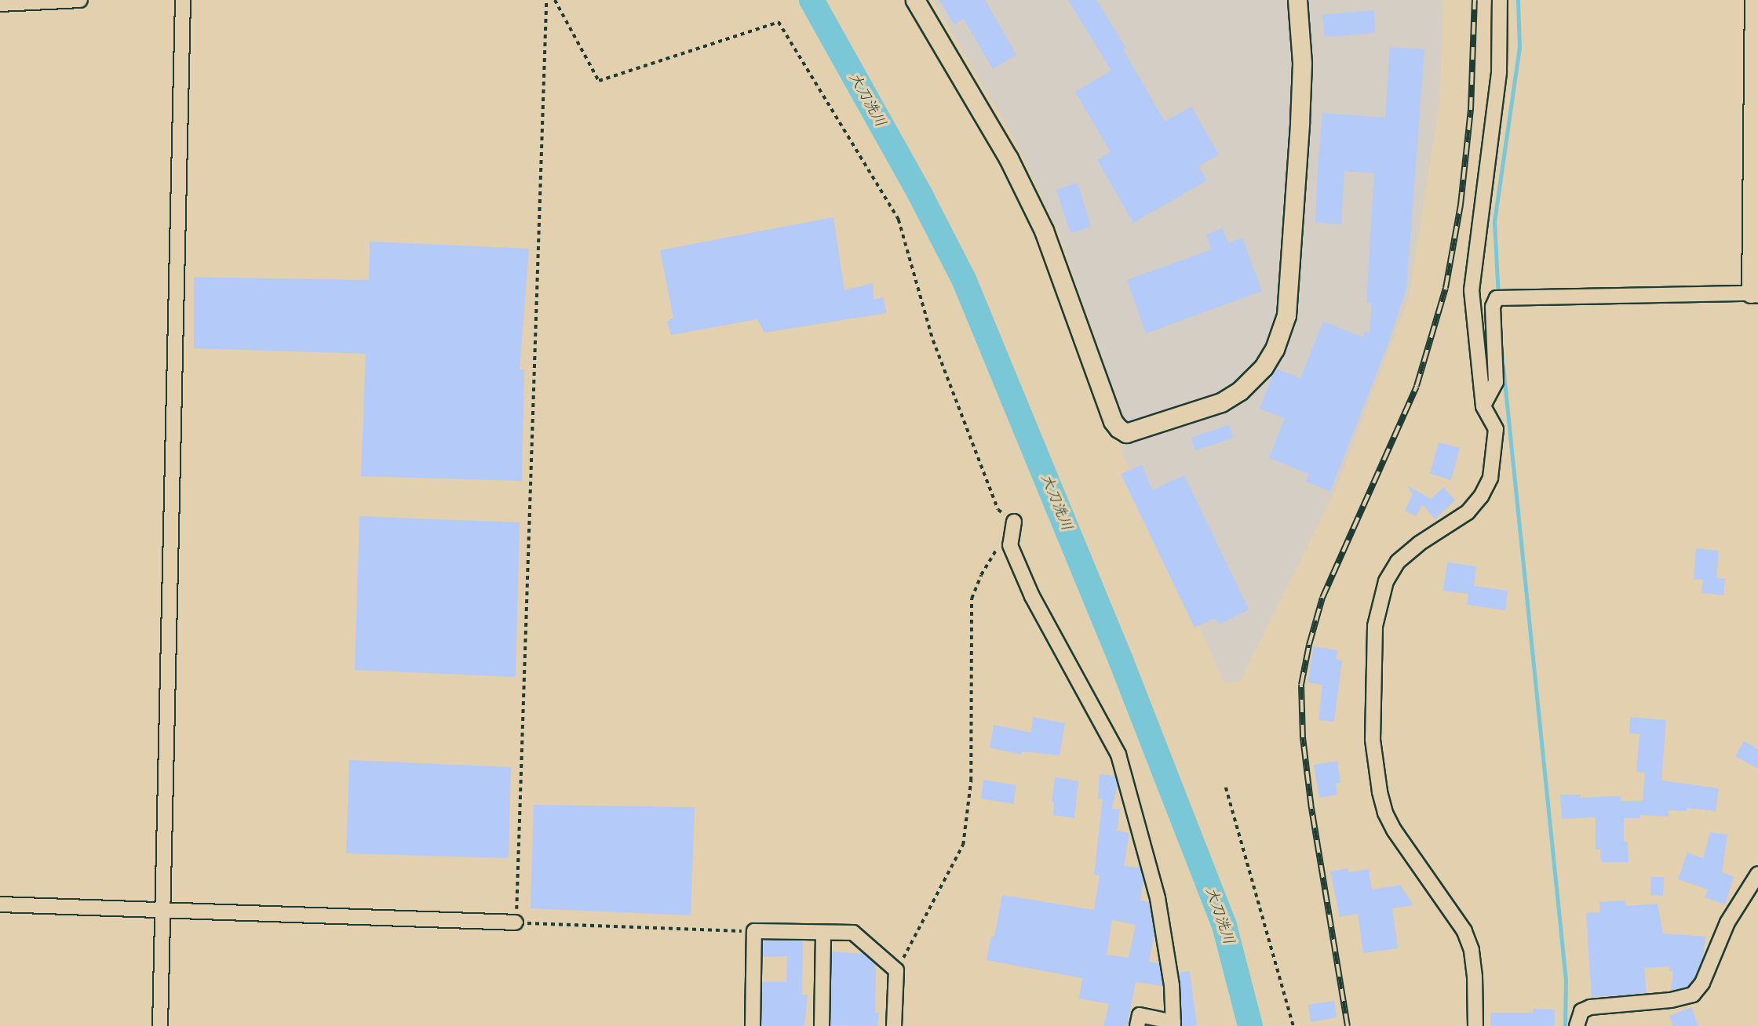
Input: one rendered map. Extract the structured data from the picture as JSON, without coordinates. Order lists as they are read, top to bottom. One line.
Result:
{"water":["大刀洗川"]}
